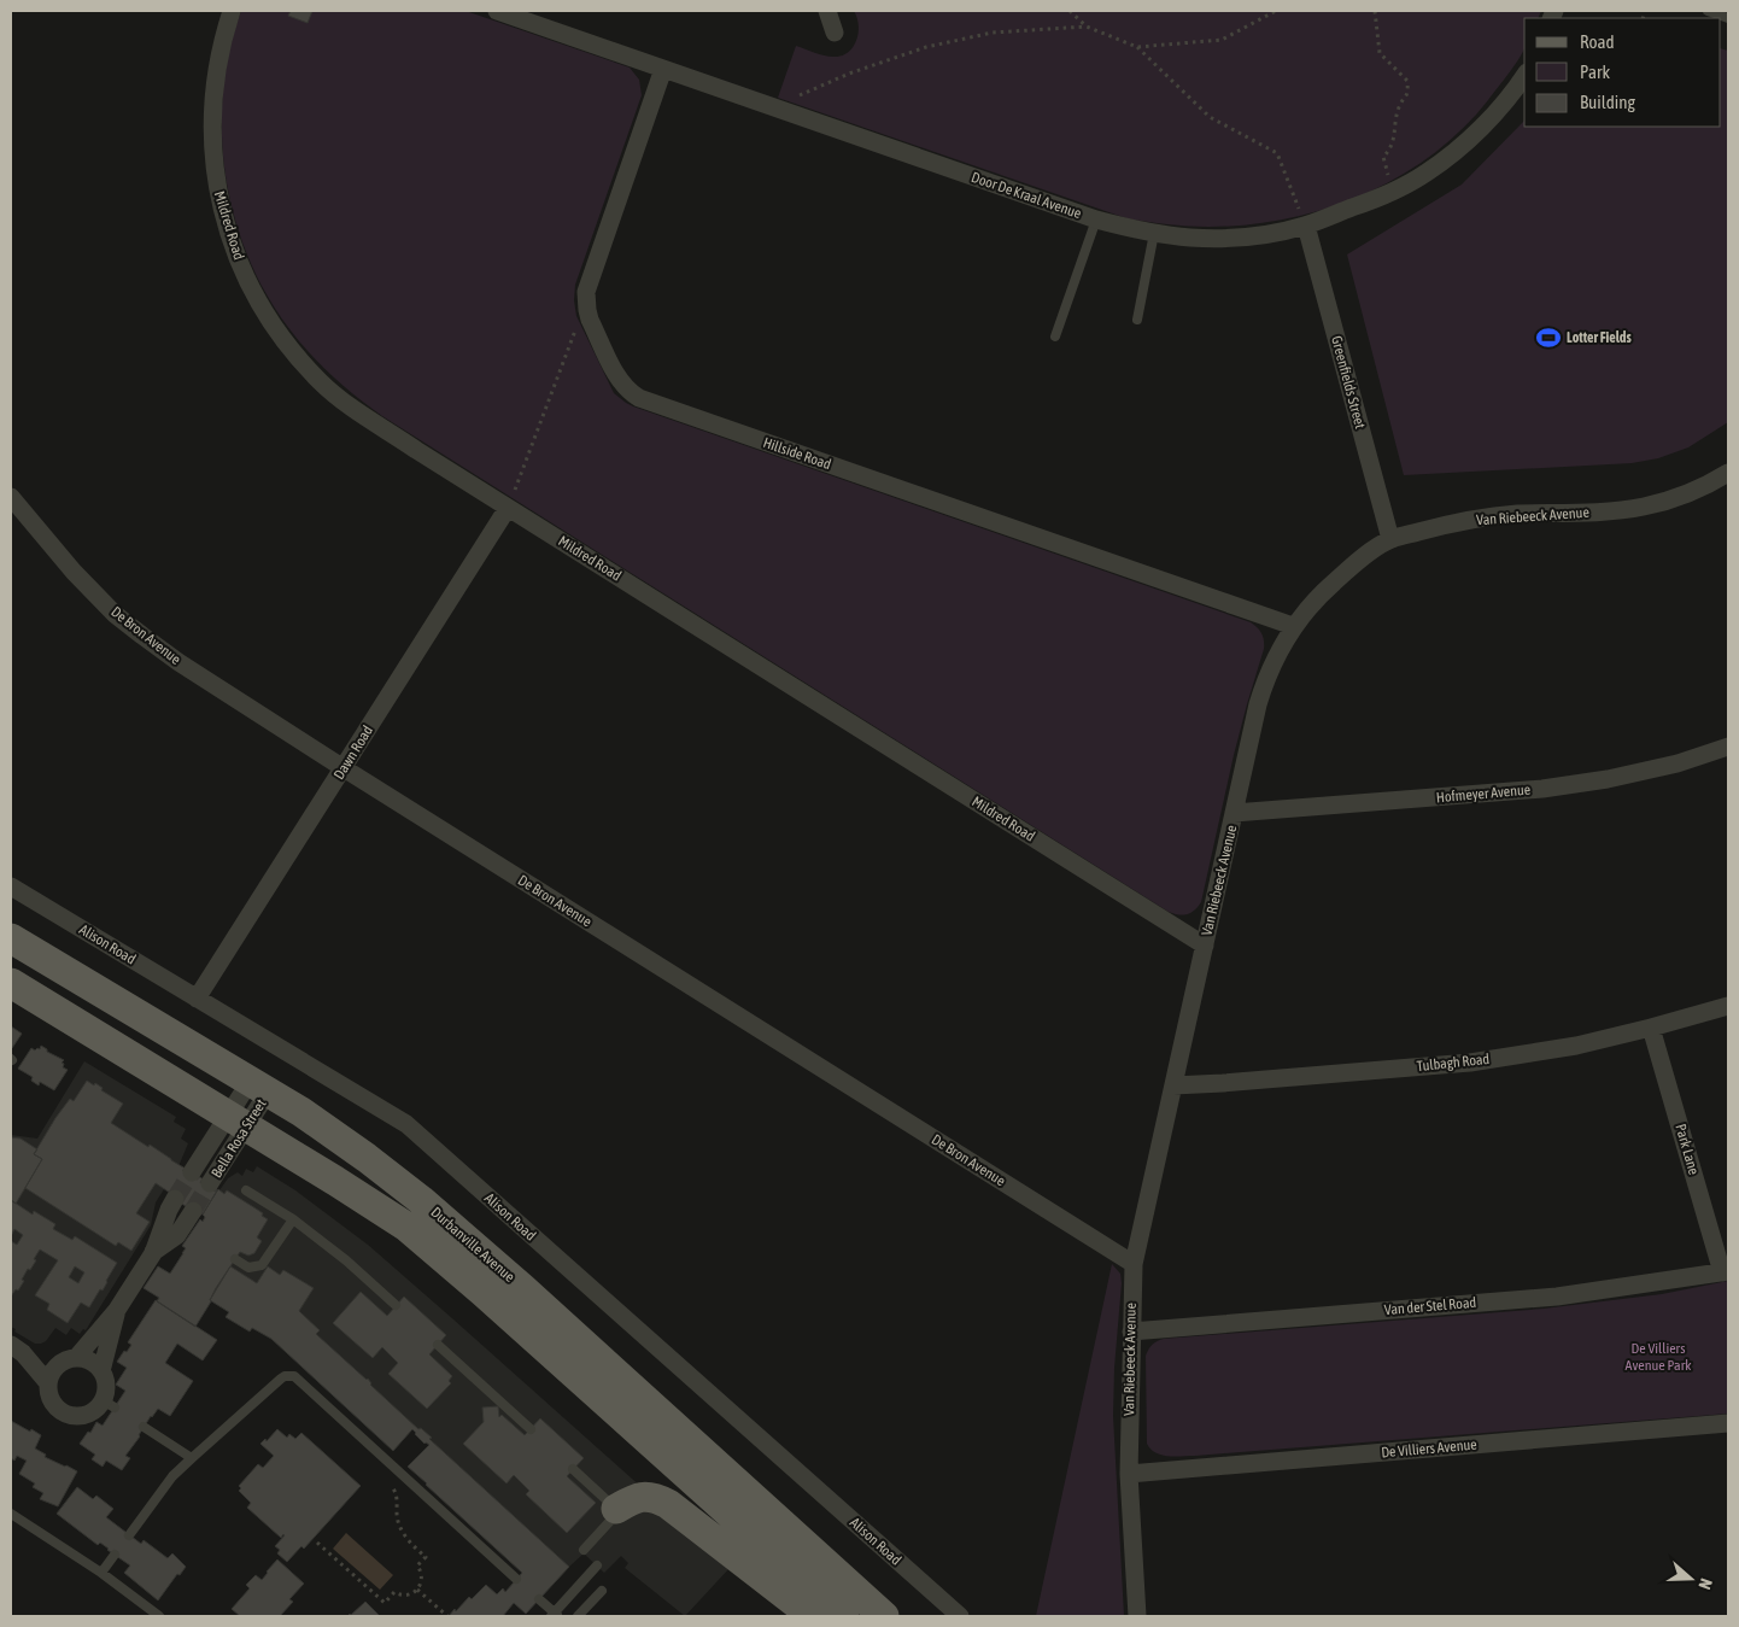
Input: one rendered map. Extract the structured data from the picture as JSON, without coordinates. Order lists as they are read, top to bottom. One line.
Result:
{"streets":{"main road":["Durbanville Avenue"],"street":["Door De Kraal Avenue","Mildred Road","Greenfields Street","Hillside Road","Van Riebeeck Avenue","De Bron Avenue","Dawn Road","Hofmeyer Avenue","Alison Road","Tulbagh Road","Bella Rosa Street","Park Lane","Van der Stel Road","De Villiers Avenue"]},"crossings":[["Door De Kraal Avenue","Greenfields Street"],["Door De Kraal Avenue","Hillside Road"],["Mildred Road","Van Riebeeck Avenue"],["Mildred Road","Dawn Road"],["Greenfields Street","Van Riebeeck Avenue"],["Hillside Road","Van Riebeeck Avenue"],["Van Riebeeck Avenue","De Bron Avenue"],["Van Riebeeck Avenue","Hofmeyer Avenue"],["Van Riebeeck Avenue","Tulbagh Road"],["Van Riebeeck Avenue","Van der Stel Road"],["Van Riebeeck Avenue","De Villiers Avenue"],["De Bron Avenue","Dawn Road"],["Dawn Road","Alison Road"],["Tulbagh Road","Park Lane"],["Bella Rosa Street","Durbanville Avenue"],["Park Lane","Van der Stel Road"]],"parks":["De Villiers Avenue Park"],"places":{"sports":["Lotter Fields"]},"legend":["Road","Park","Building"],"north":"right"}
